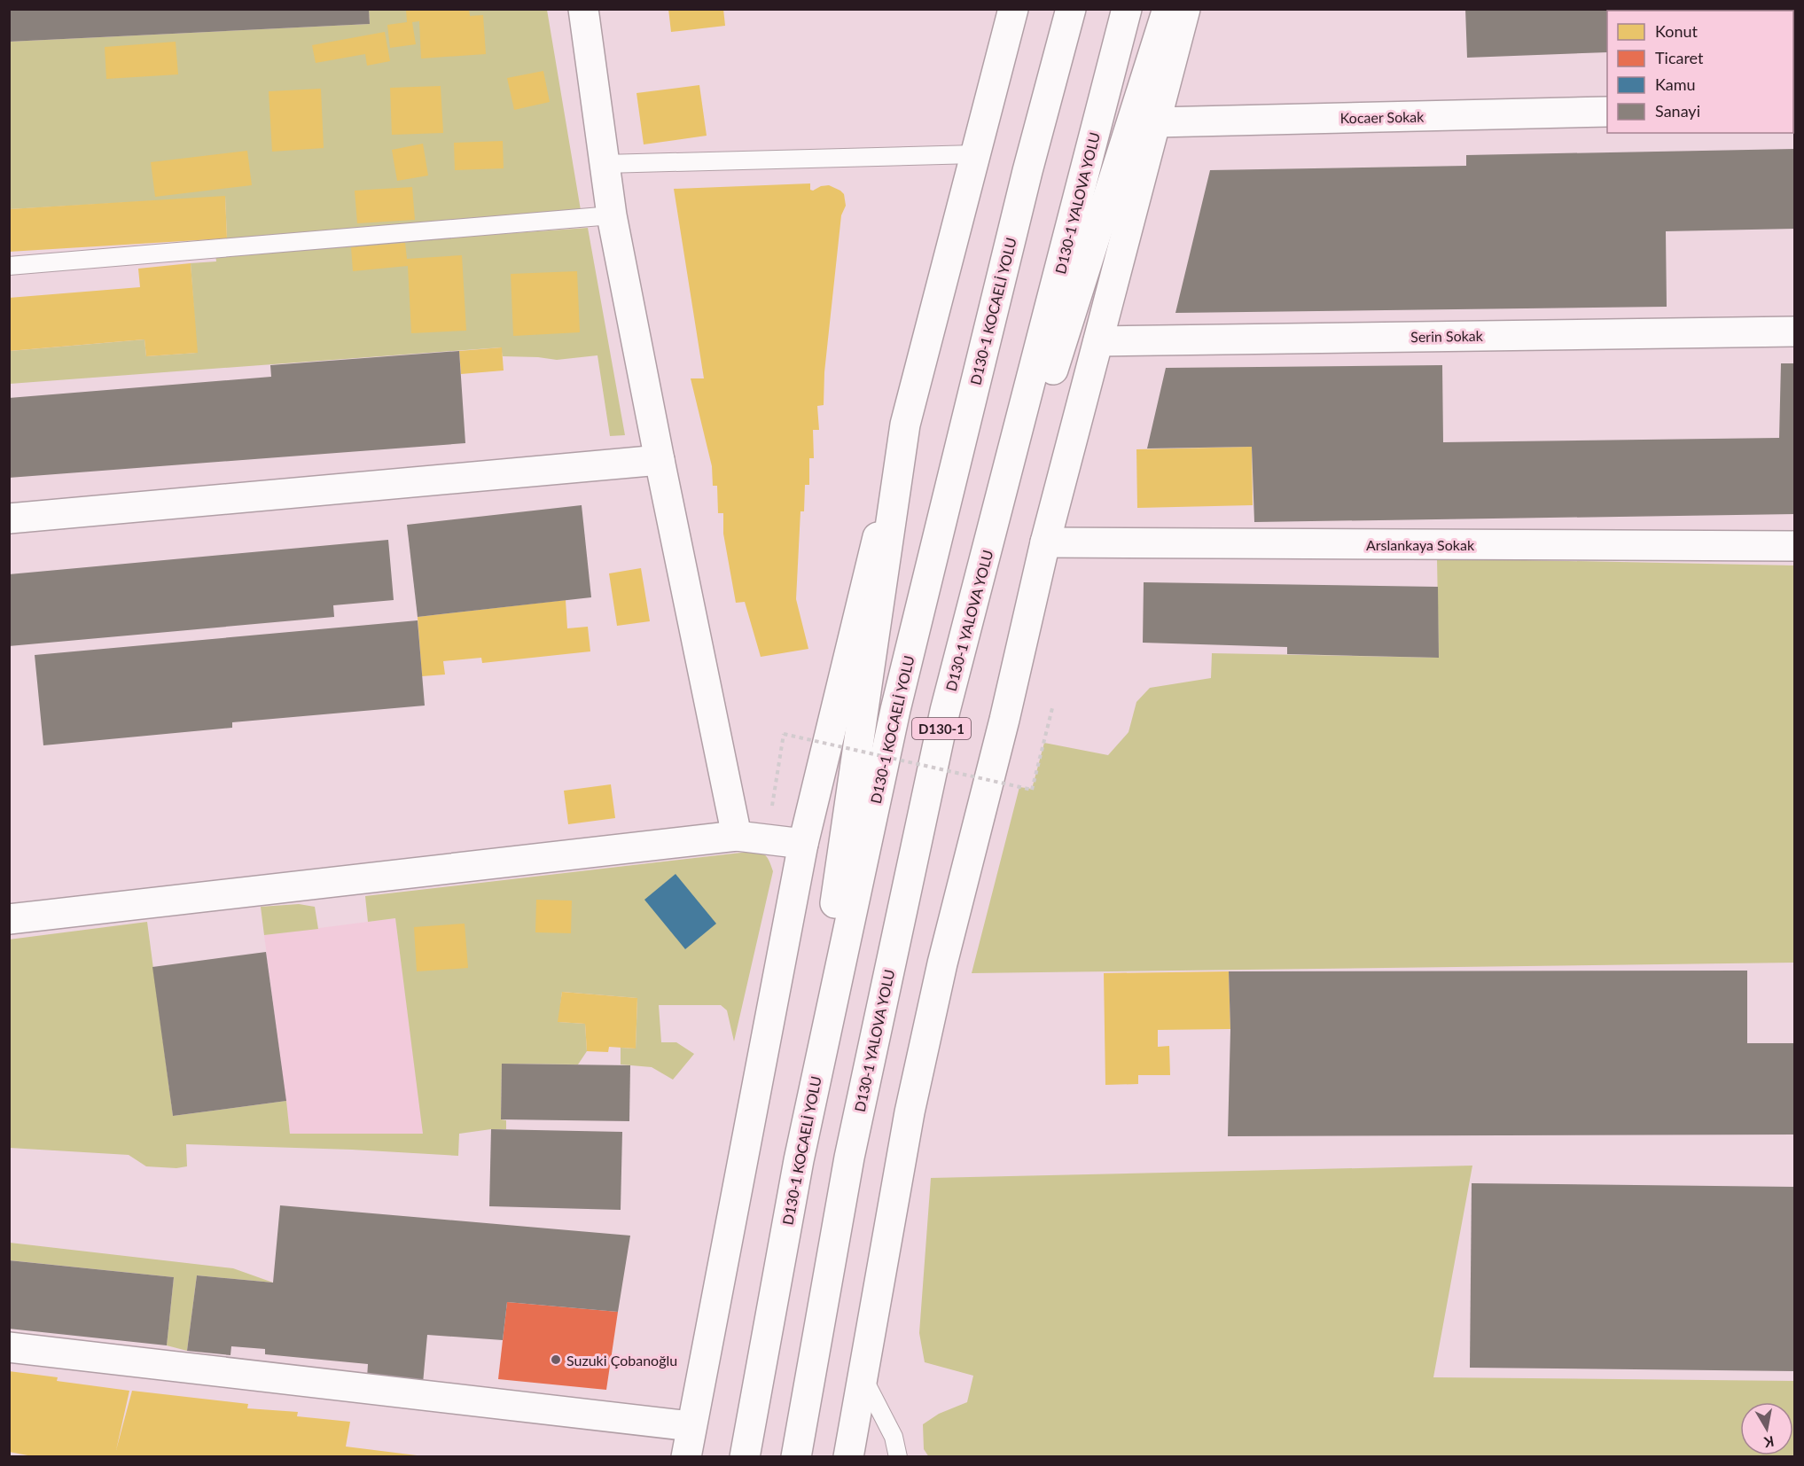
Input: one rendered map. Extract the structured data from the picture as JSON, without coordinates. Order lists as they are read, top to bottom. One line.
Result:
{"streets":{"main road":["Kocaer Sokak","D130-1 YALOVA YOLU","D130-1 KOCAELİ YOLU","Serin Sokak","Arslankaya Sokak","D130-1"]},"places":["Suzuki Çobanoğlu"],"legend":["Konut","Ticaret","Kamu","Sanayi"],"north":"bottom"}
